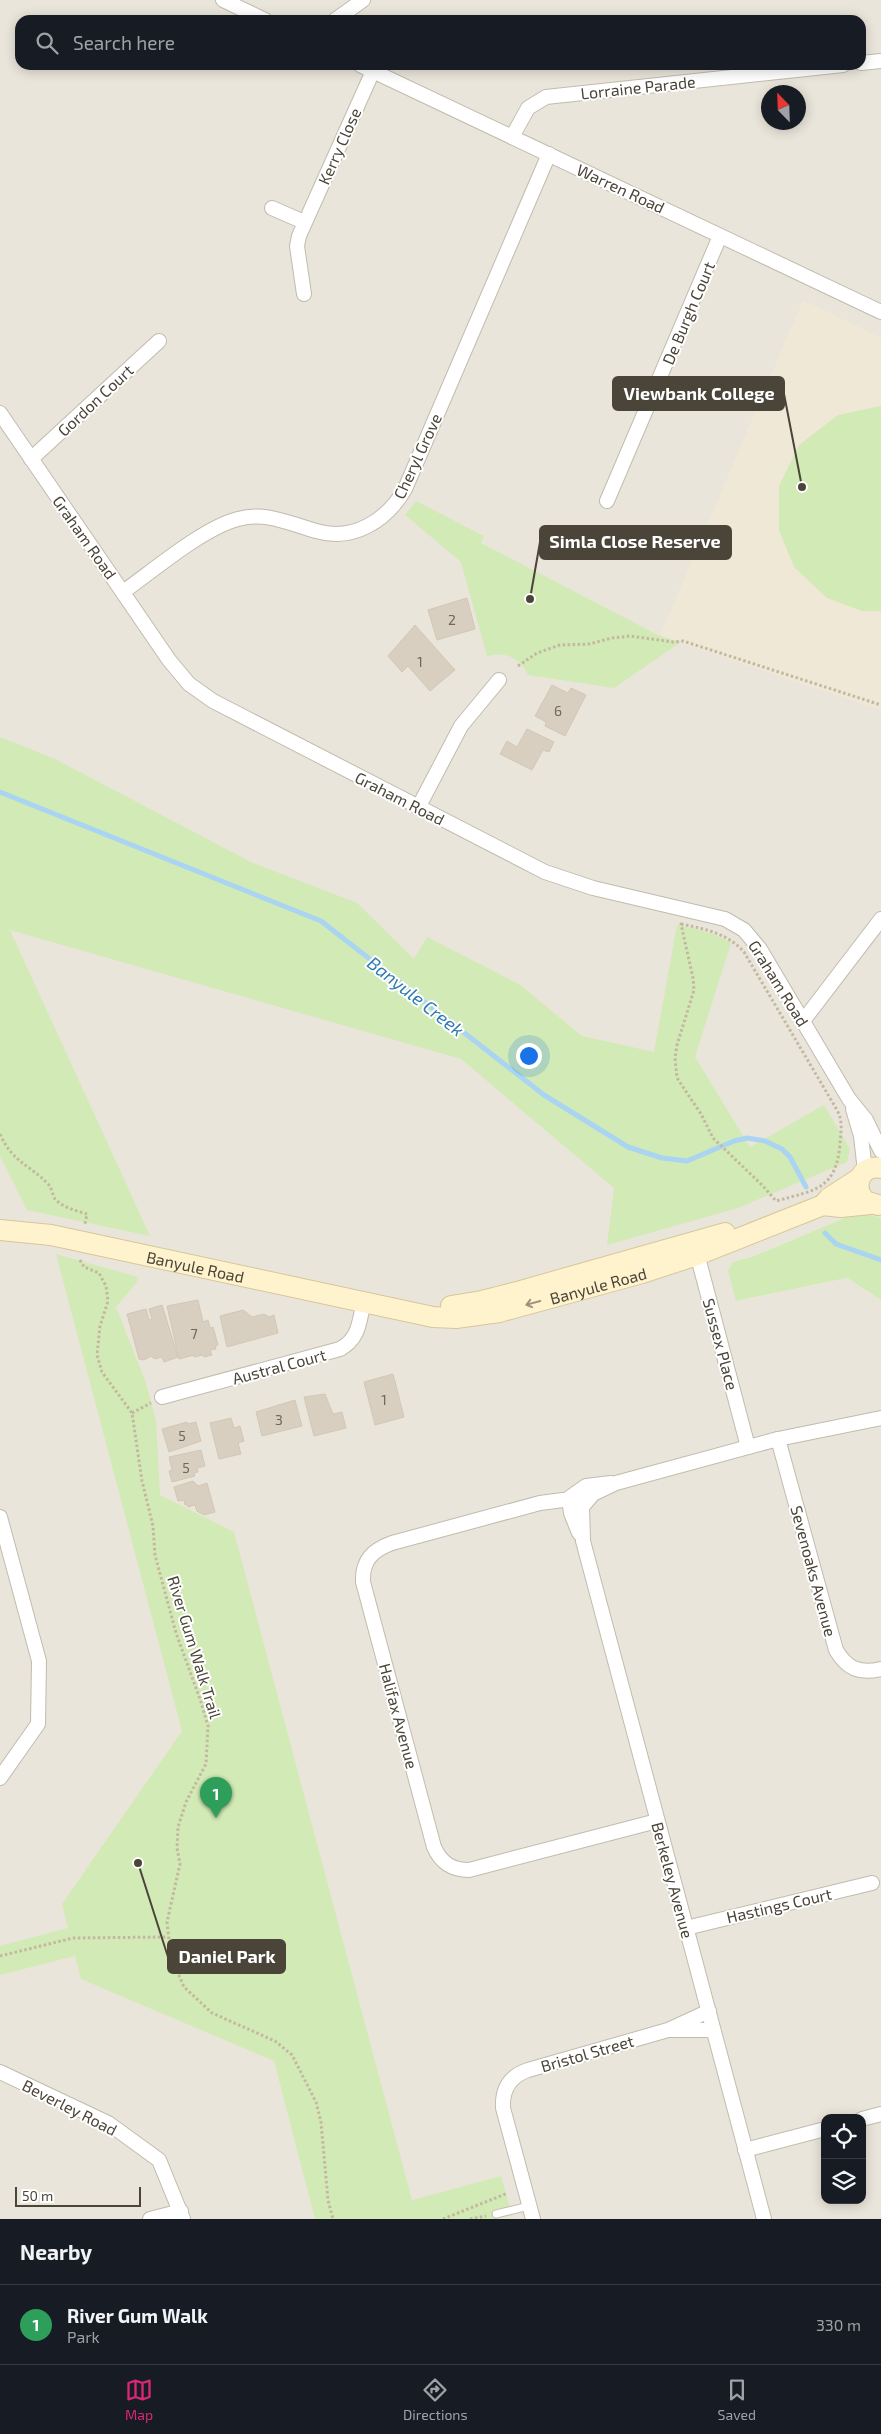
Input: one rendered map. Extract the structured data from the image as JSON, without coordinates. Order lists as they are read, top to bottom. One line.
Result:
{"streets":{"street":["Lorraine Parade","Kerry Close","Warren Road","De Burgh Court","Gordon Court","Cheryl Grove","Graham Road","Banyule Road","Sussex Place","Austral Court","Sevenoaks Avenue","Halifax Avenue","Berkeley Avenue","Hastings Court","Bristol Street","Beverley Road"],"path":["River Gum Walk Trail"]},"crossings":[["Lorraine Parade","Warren Road"],["Warren Road","De Burgh Court"],["Warren Road","Cheryl Grove"],["Gordon Court","Graham Road"],["Cheryl Grove","Graham Road"],["Graham Road","Banyule Road"],["Banyule Road","Sussex Place"],["Banyule Road","Austral Court"],["Banyule Road","River Gum Walk Trail"],["Halifax Avenue","Berkeley Avenue"],["Berkeley Avenue","Hastings Court"],["Berkeley Avenue","Bristol Street"]],"water":["Banyule Creek"],"places":["Viewbank College","Simla Close Reserve","Daniel Park"],"house_numbers":["2","1","6","7","1","3","5","5"],"scale_bar":"50 m","north":"top left","page":{"search":"Search here","pins":"1","scale":"50 m","heading":"Nearby","list":[{"mark":"1","name":"River Gum Walk","note":"Park","value":"330 m"}],"nav":["Map","Directions","Saved"]}}
